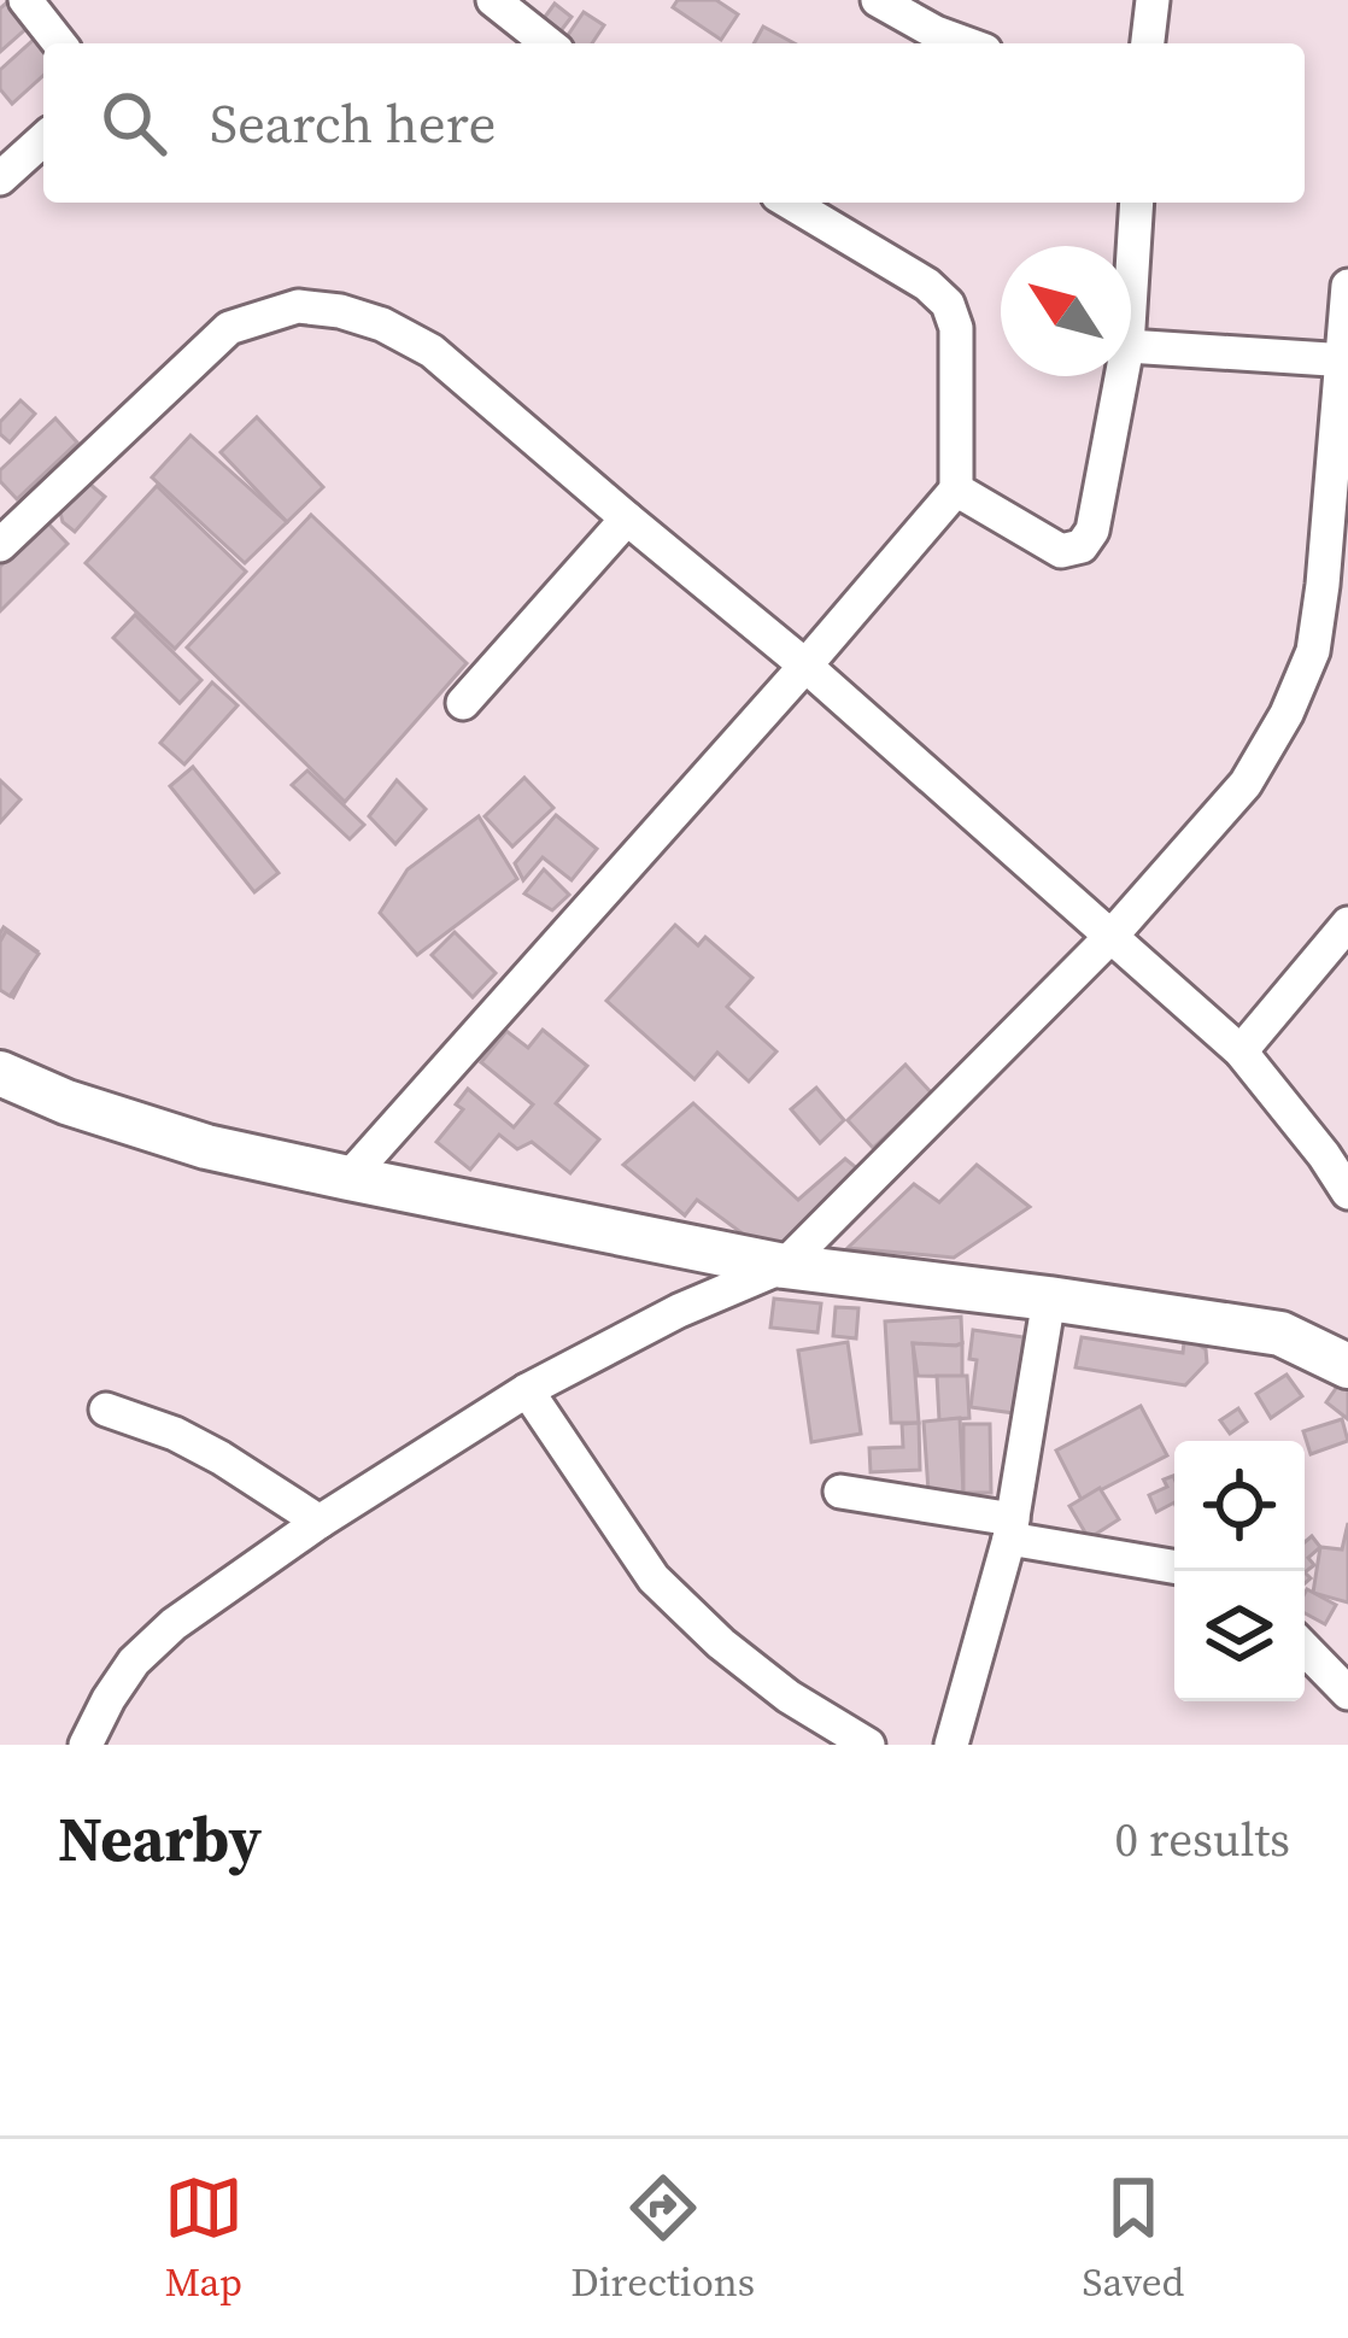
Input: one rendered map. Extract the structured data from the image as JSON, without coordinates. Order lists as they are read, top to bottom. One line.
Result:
{"north":"top left","page":{"search":"Search here","heading":["Nearby","0 results"],"nav":["Map","Directions","Saved"]}}
